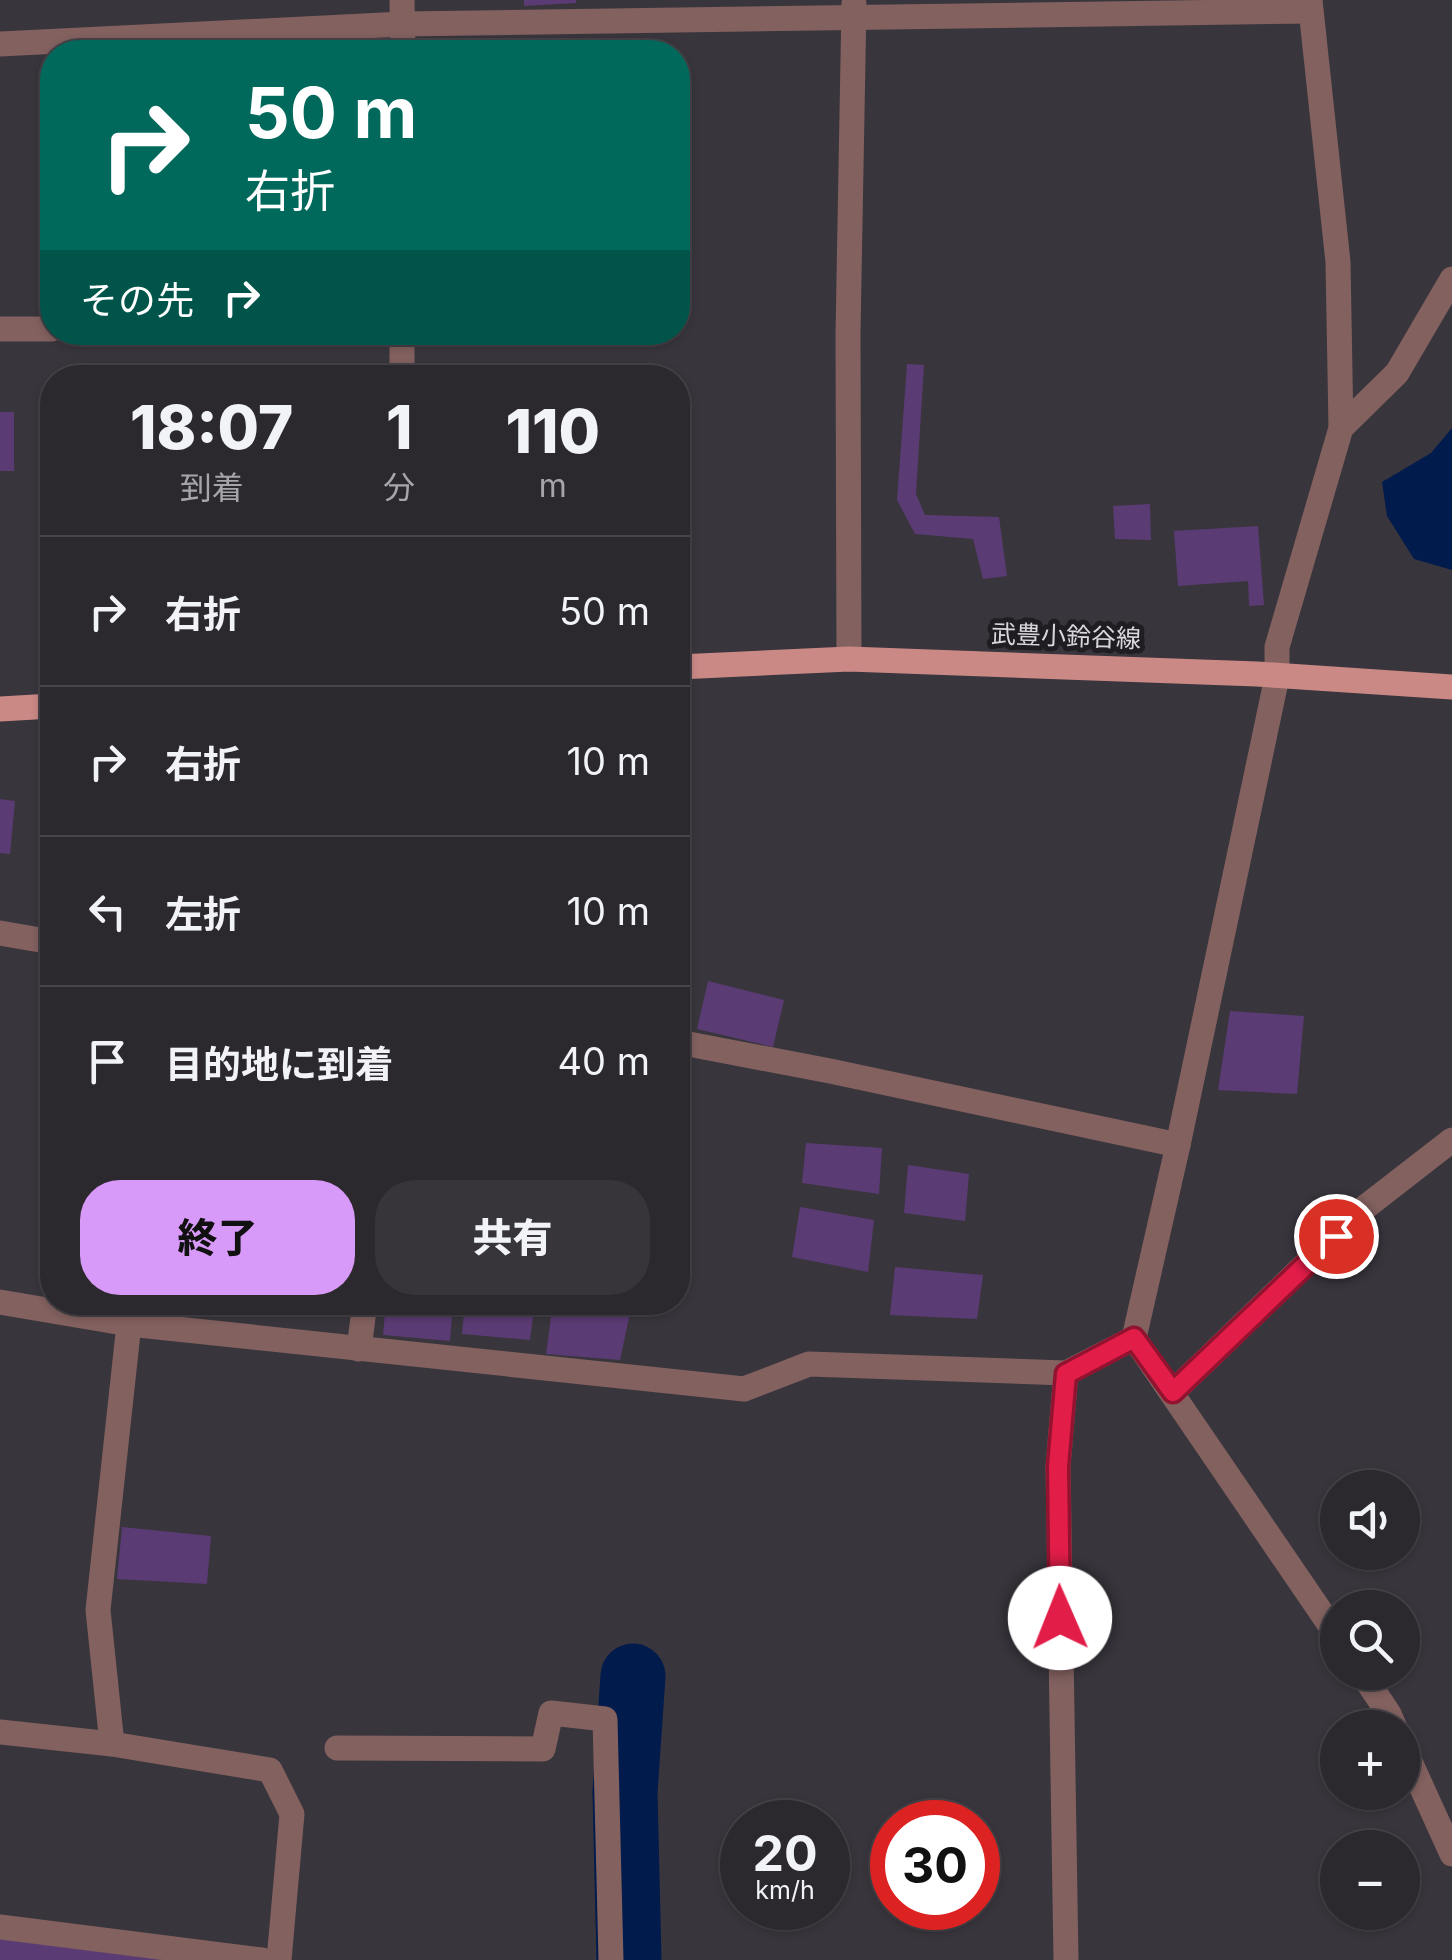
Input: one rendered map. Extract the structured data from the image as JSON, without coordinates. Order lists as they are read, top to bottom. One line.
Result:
{"streets":{"main road":["武豊小鈴谷線"]},"page":{"turn":["50 m","右折"],"then":"その先","eta":["18:07","到着","1","分","110","m"],"list":[{"name":"右折","value":"50 m"},{"name":"右折","value":"10 m"},{"name":"左折","value":"10 m"},{"name":"目的地に到着","value":"40 m"}],"buttons":["終了","共有"],"map_buttons":["+","−"],"speed":"20 km/h","limit":"30"}}
